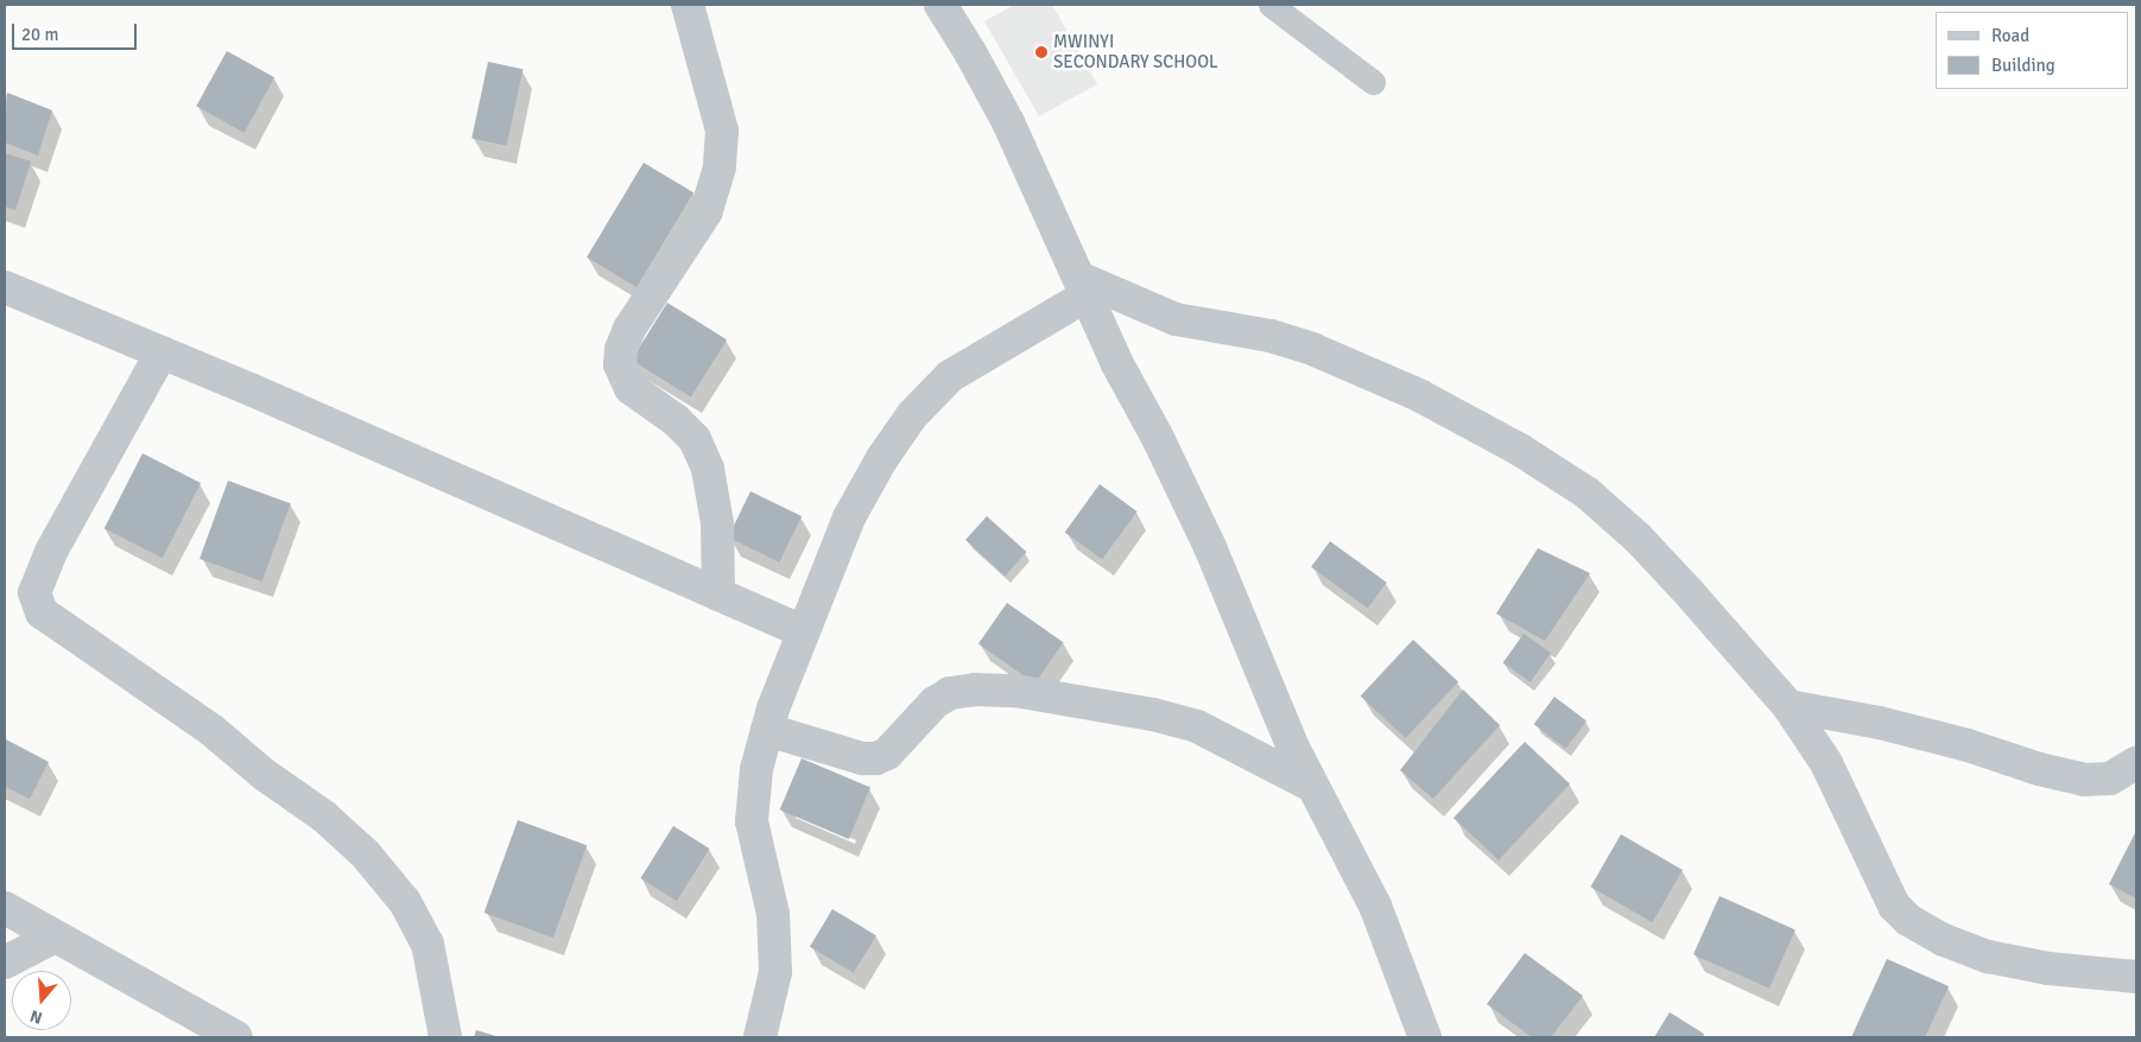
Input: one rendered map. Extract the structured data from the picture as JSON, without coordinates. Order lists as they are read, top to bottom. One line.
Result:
{"places":["MWINYI SECONDARY SCHOOL"],"legend":["Road","Building"],"scale_bar":"20 m","north":"bottom"}
